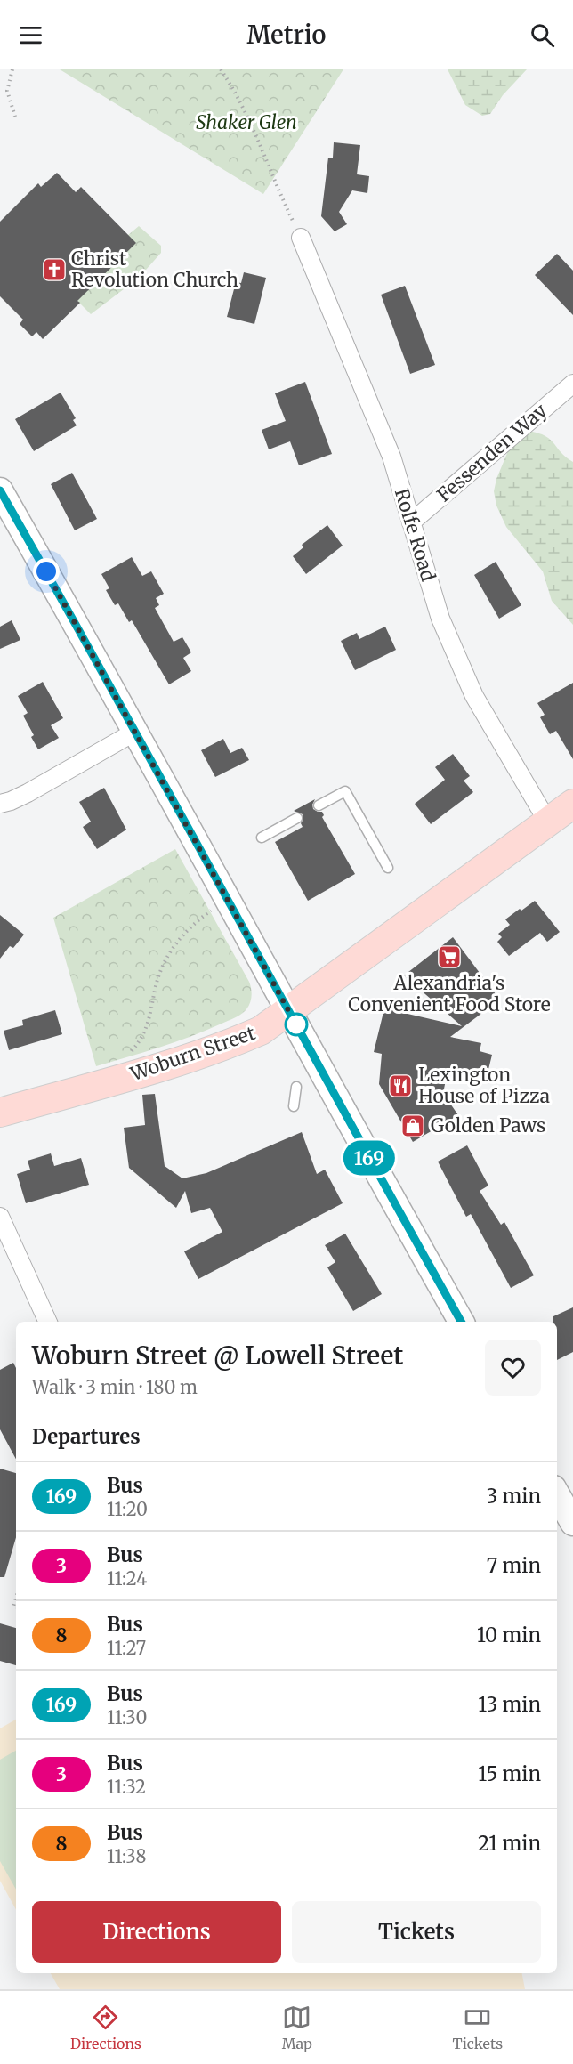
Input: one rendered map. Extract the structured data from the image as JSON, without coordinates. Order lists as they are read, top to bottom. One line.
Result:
{"streets":{"main road":["Woburn Street"],"street":["Fessenden Way","Rolfe Road"]},"crossings":[["Fessenden Way","Rolfe Road"],["Rolfe Road","Woburn Street"]],"parks":["Shaker Glen"],"places":{"church":["Christ Revolution Church"],"supermarket":["Alexandria's Convenient Food Store"],"restaurant":["Lexington House of Pizza"],"shop":["Golden Paws"]},"lines":["bus line 169"],"page":{"header":"Metrio","on_map":"169","heading":[["Woburn Street @ Lowell Street","Walk · 3 min · 180 m"],"Departures"],"list":[{"mark":"169","name":"Bus","note":"11:20","value":"3 min"},{"mark":"3","name":"Bus","note":"11:24","value":"7 min"},{"mark":"8","name":"Bus","note":"11:27","value":"10 min"},{"mark":"169","name":"Bus","note":"11:30","value":"13 min"},{"mark":"3","name":"Bus","note":"11:32","value":"15 min"},{"mark":"8","name":"Bus","note":"11:38","value":"21 min"}],"buttons":["Directions","Tickets"],"tabs":["Directions","Map","Tickets"]}}
